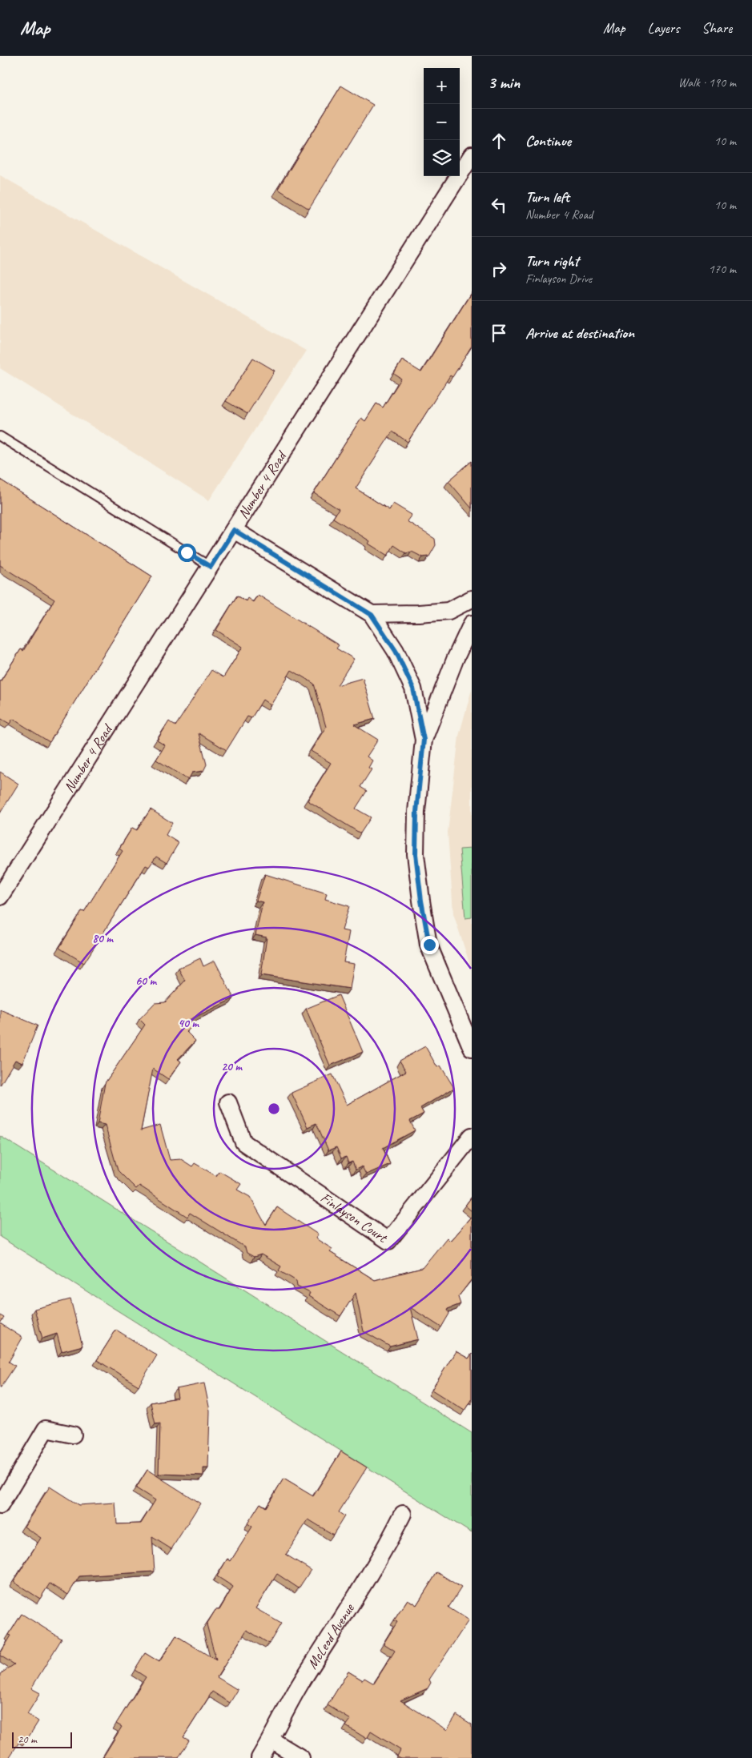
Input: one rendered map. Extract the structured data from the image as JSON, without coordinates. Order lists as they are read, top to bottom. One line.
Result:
{"streets":{"street":["Number 4 Road","Finlayson Court","McLeod Avenue"]},"scale_bar":"20 m","page":{"header":"Map","nav":["Map","Layers","Share"],"heading":["3 min","Walk · 190 m"],"map_buttons":["+","−"],"list":[["Continue","10 m"],["Turn left","Number 4 Road","10 m"],["Turn right","Finlayson Drive","170 m"],"Arrive at destination"],"scale":"20 m"},"rings":["80 m","60 m","40 m","20 m"]}
